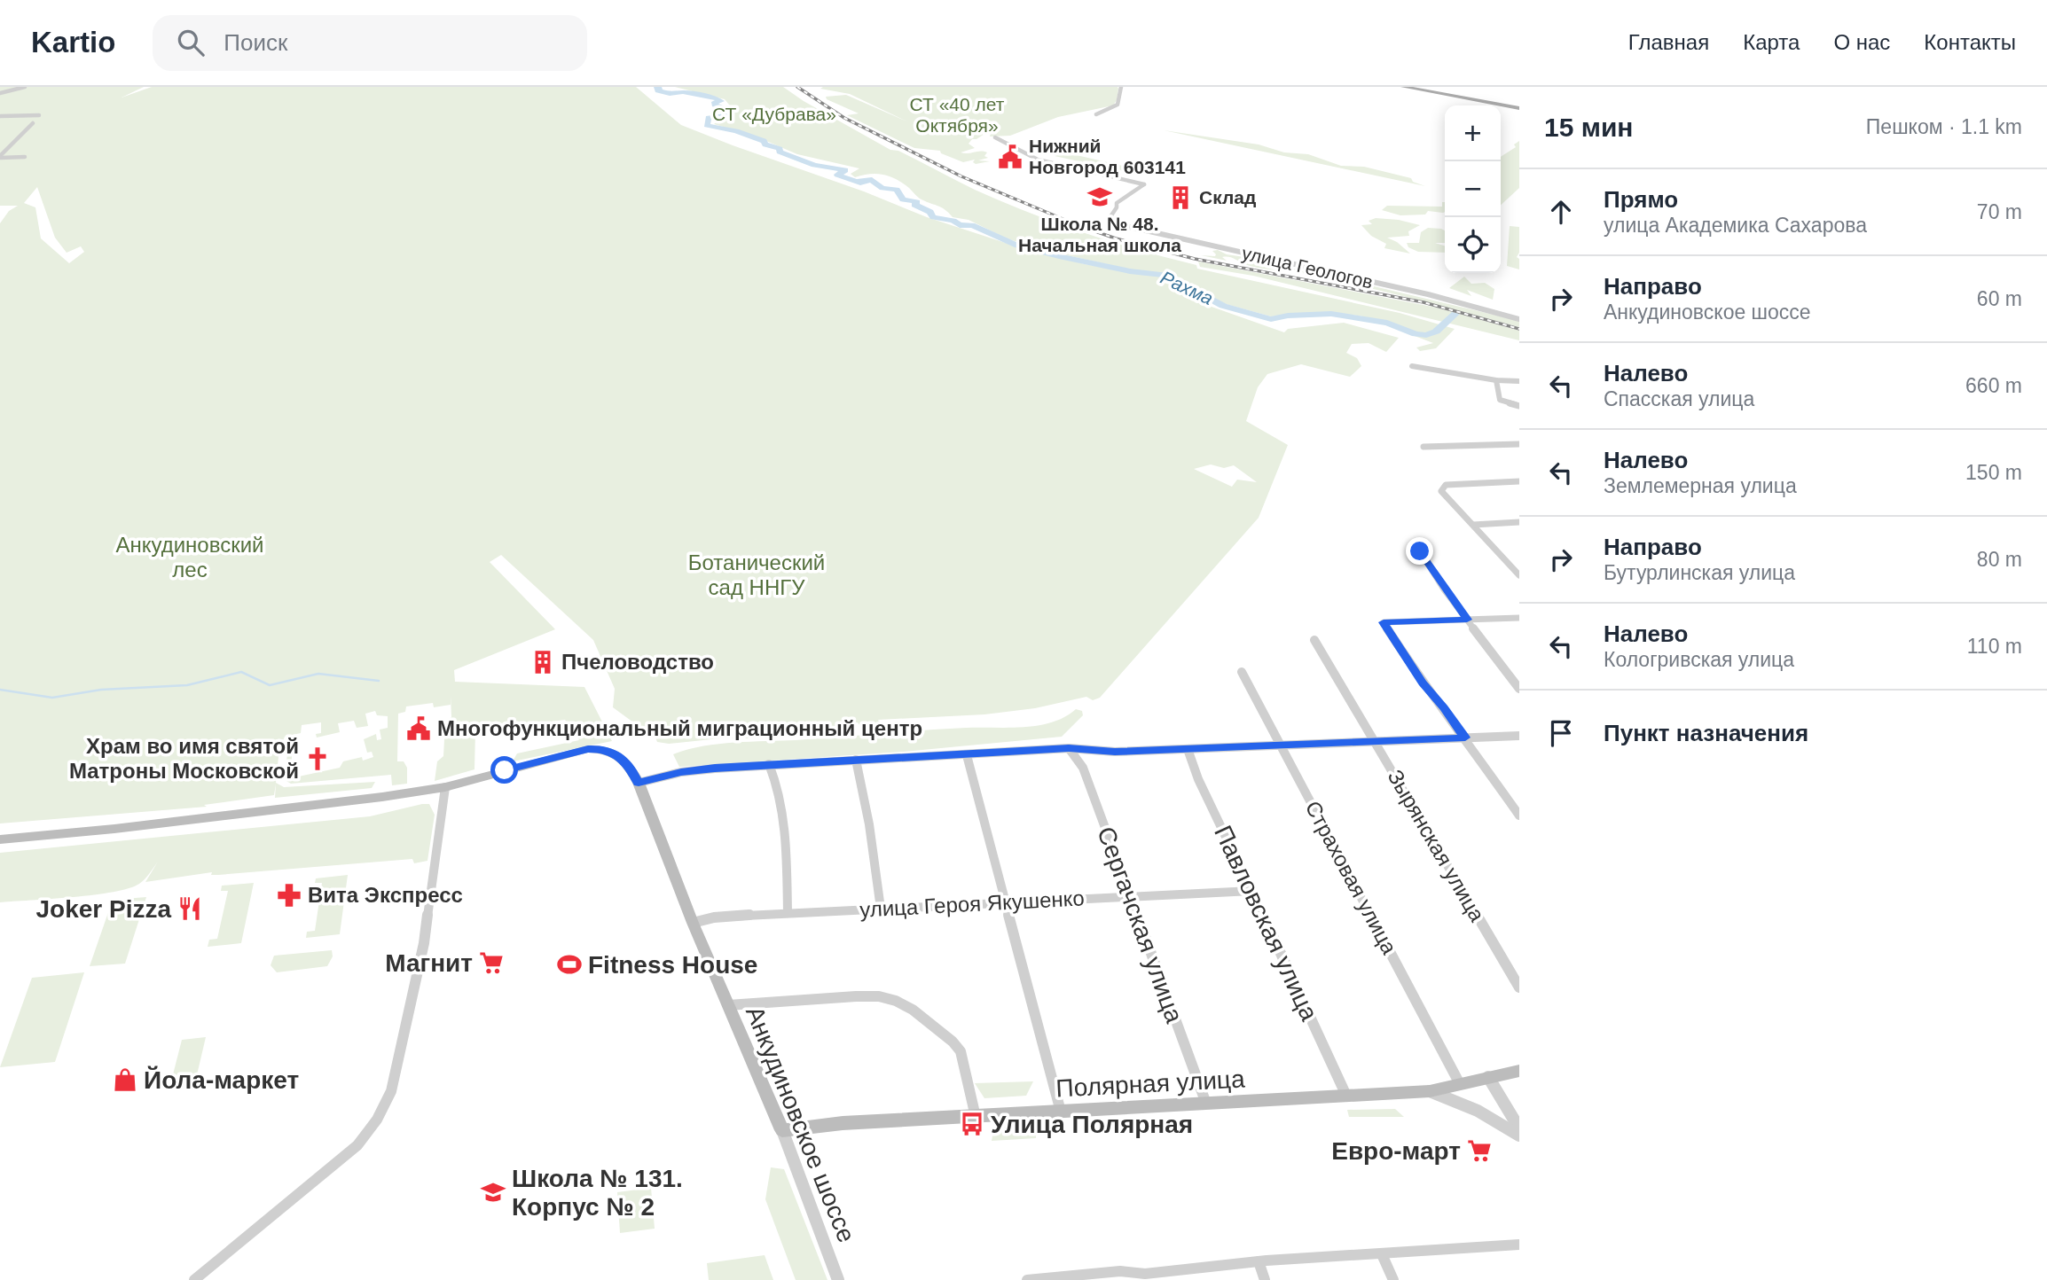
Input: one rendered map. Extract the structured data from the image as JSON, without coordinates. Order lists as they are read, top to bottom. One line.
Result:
{"streets":{"main road":["Полярная улица","Анкудиновское шоссе"],"street":["улица Геологов","Зырянская улица","Страховая улица","улица Героя Якушенко","Павловская улица","Сергачская улица"]},"crossings":[["Страховая улица","Полярная улица"],["улица Героя Якушенко","Павловская улица"],["улица Героя Якушенко","Сергачская улица"],["улица Героя Якушенко","Анкудиновское шоссе"],["Павловская улица","Полярная улица"],["Сергачская улица","Полярная улица"],["Полярная улица","Анкудиновское шоссе"]],"water":["Рахма"],"parks":["СТ «40 лет Октября»","СТ «Дубрава»","Анкудиновский лес","Ботанический сад ННГУ"],"places":{"public building":["Нижний Новгород 603141","Многофункциональный миграционный центр"],"school or university":["Школа № 48. Начальная школа","Школа № 131. Корпус № 2"],"building":["Склад","Пчеловодство"],"church":["Храм во имя святой Матроны Московской"],"pharmacy":["Вита Экспресс"],"restaurant":["Joker Pizza"],"supermarket":["Магнит","Евро-март"],"sports":["Fitness House"],"shop":["Йола-маркет"],"bus stop":["Улица Полярная"]},"page":{"header":"Kartio","search":"Поиск","nav":["Главная","Карта","О нас","Контакты"],"heading":["15 мин","Пешком · 1.1 km"],"map_buttons":["+","−"],"list":[["Прямо","улица Академика Сахарова","70 m"],["Направо","Анкудиновское шоссе","60 m"],["Налево","Спасская улица","660 m"],["Налево","Землемерная улица","150 m"],["Направо","Бутурлинская улица","80 m"],["Налево","Кологривская улица","110 m"],"Пункт назначения"]}}
